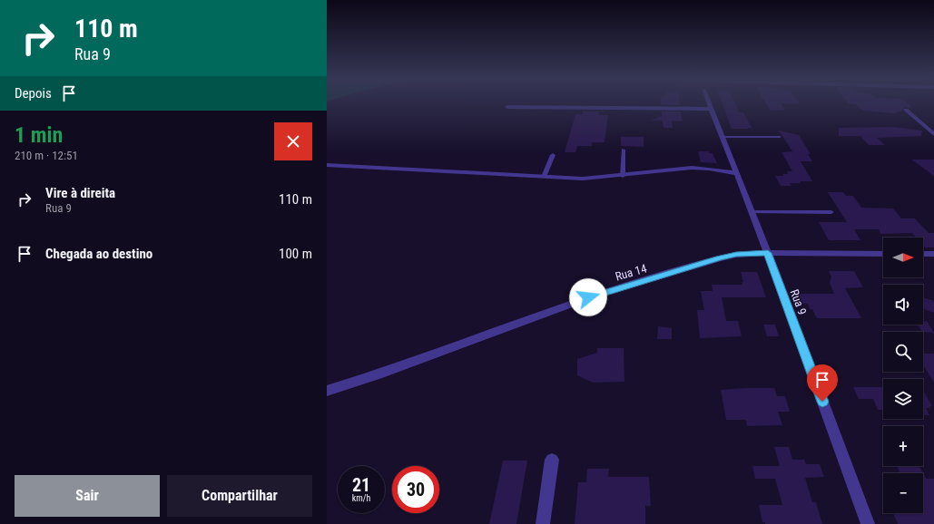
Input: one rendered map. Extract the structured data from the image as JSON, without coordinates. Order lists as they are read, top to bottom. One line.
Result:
{"streets":{"street":["Rua 14","Rua 9"]},"crossings":[["Rua 14","Rua 9"]],"north":"right","page":{"turn":["110 m","Rua 9"],"then":"Depois","heading":["1 min","210 m · 12:51"],"list":[{"name":"Vire à direita","note":"Rua 9","value":"110 m"},{"name":"Chegada ao destino","value":"100 m"}],"map_buttons":["+","−"],"speed":"21 km/h","limit":"30","buttons":["Sair","Compartilhar"]}}
